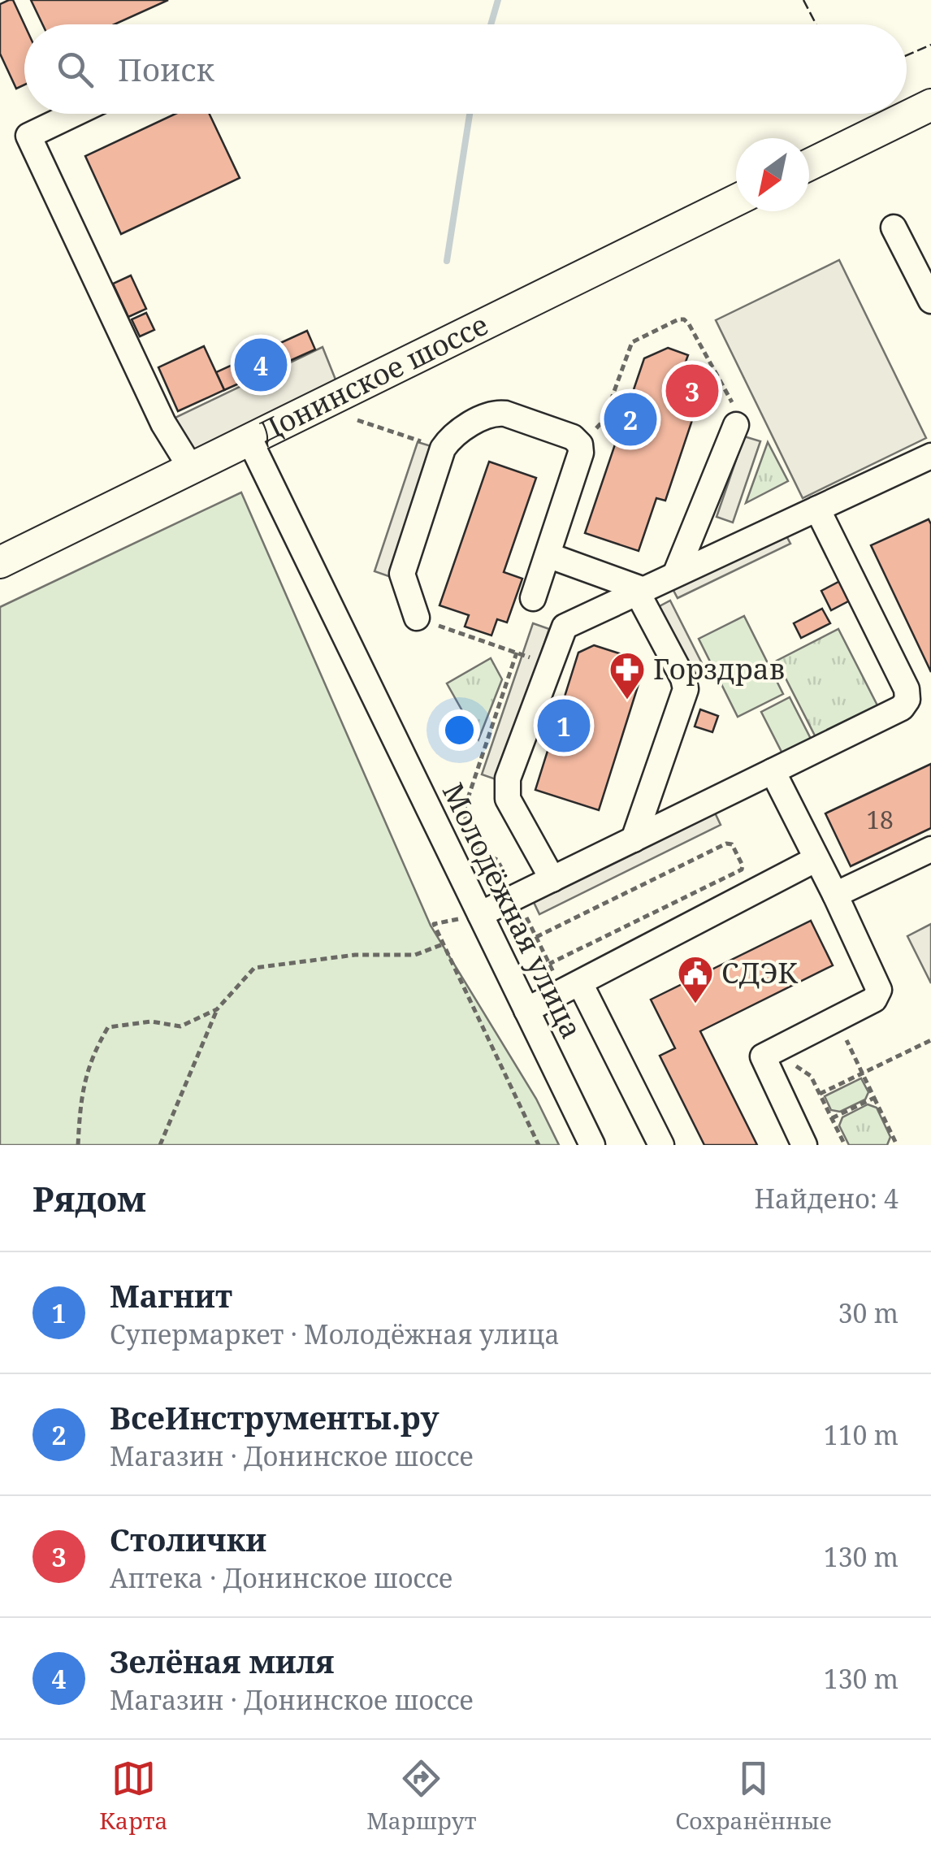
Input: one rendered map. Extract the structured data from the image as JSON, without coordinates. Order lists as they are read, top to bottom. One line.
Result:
{"streets":{"main road":["Донинское шоссе"],"street":["Молодёжная улица"]},"crossings":[["Донинское шоссе","Молодёжная улица"]],"places":{"pharmacy":["Горздрав"],"public building":["СДЭК"]},"house_numbers":["18"],"north":"bottom left","page":{"search":"Поиск","pins":["4","3","2","1"],"heading":["Рядом","Найдено: 4"],"list":[{"mark":"1","name":"Магнит","note":"Супермаркет · Молодёжная улица","value":"30 m"},{"mark":"2","name":"ВсеИнструменты.ру","note":"Магазин · Донинское шоссе","value":"110 m"},{"mark":"3","name":"Столички","note":"Аптека · Донинское шоссе","value":"130 m"},{"mark":"4","name":"Зелёная миля","note":"Магазин · Донинское шоссе","value":"130 m"}],"nav":["Карта","Маршрут","Сохранённые"]}}
